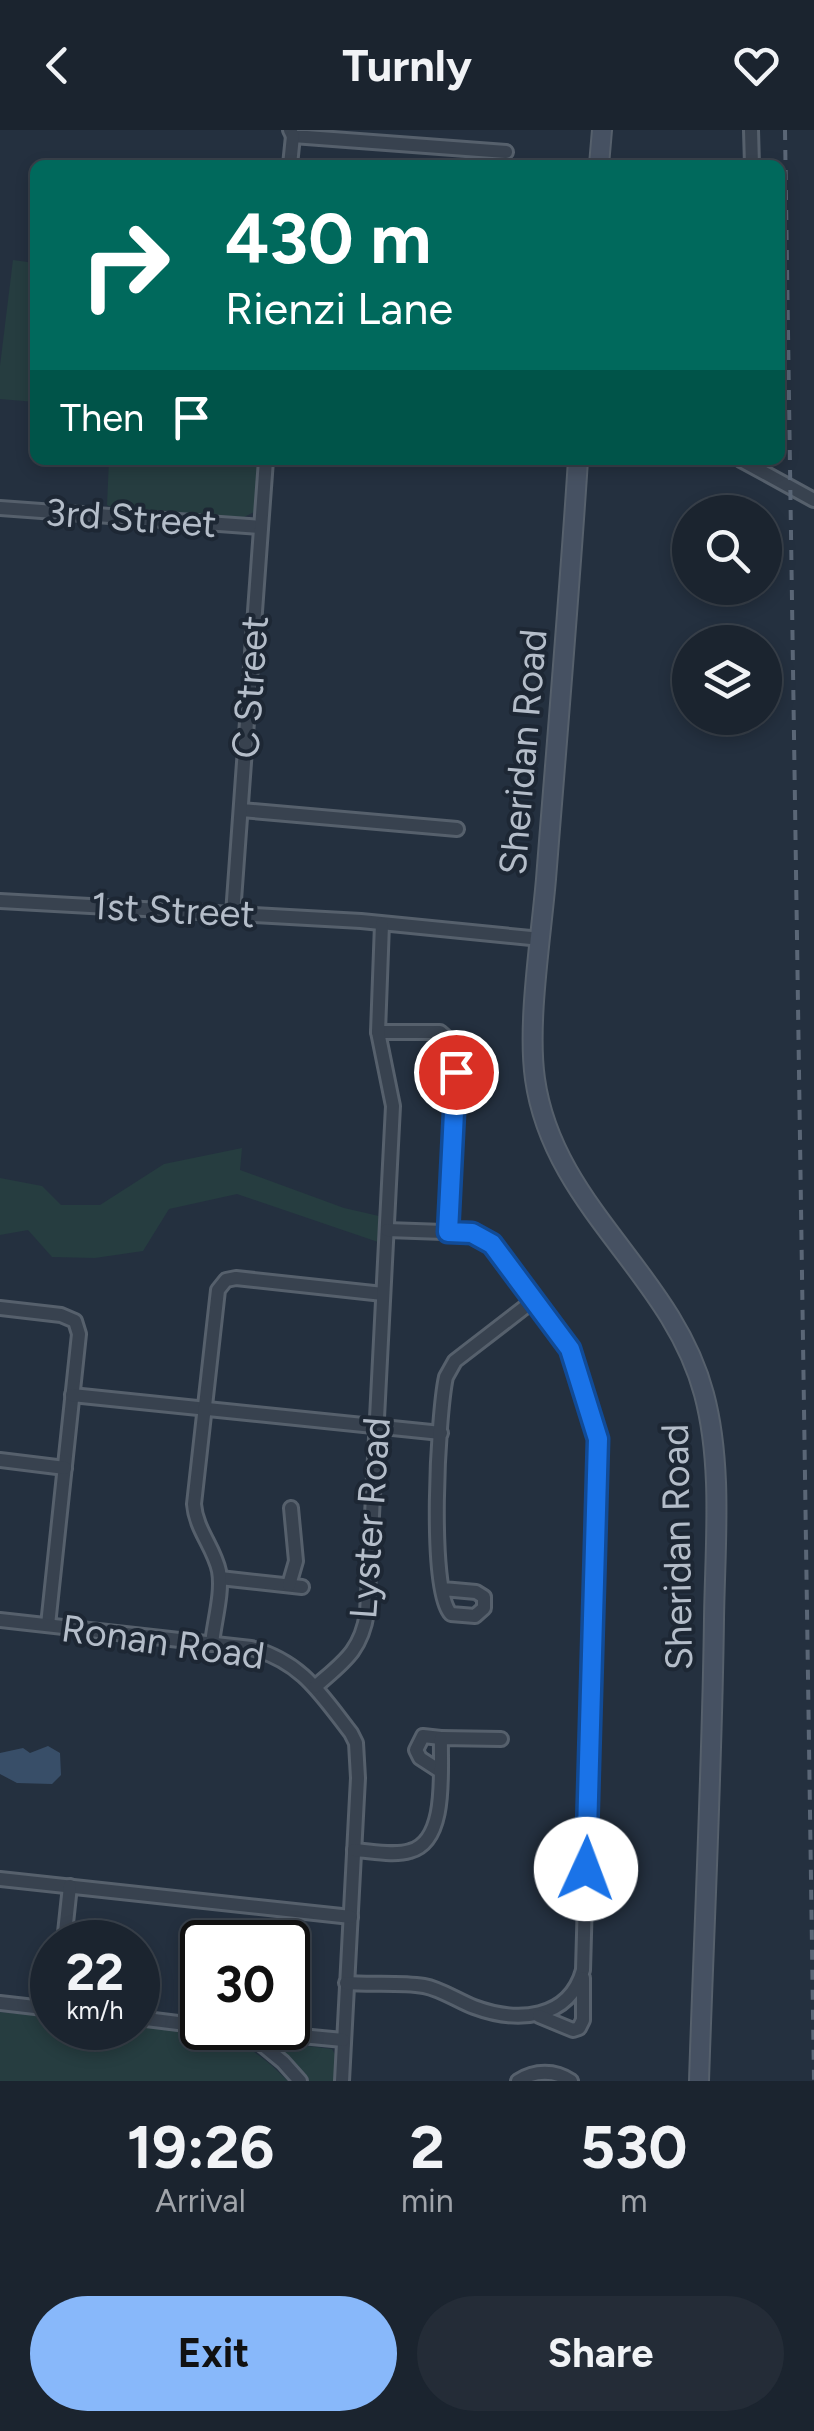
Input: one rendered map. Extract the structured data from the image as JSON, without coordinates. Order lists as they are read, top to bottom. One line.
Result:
{"streets":{"main road":["Sheridan Road"],"street":["3rd Street","C Street","1st Street","Lyster Road","Ronan Road"]},"crossings":[["3rd Street","C Street"],["C Street","1st Street"],["Sheridan Road","1st Street"],["1st Street","Lyster Road"],["Lyster Road","Ronan Road"]],"page":{"header":"Turnly","turn":["430 m","Rienzi Lane"],"then":"Then","speed":"22 km/h","limit":"30","eta":["19:26","Arrival","2","min","530","m"],"buttons":["Exit","Share"]}}
